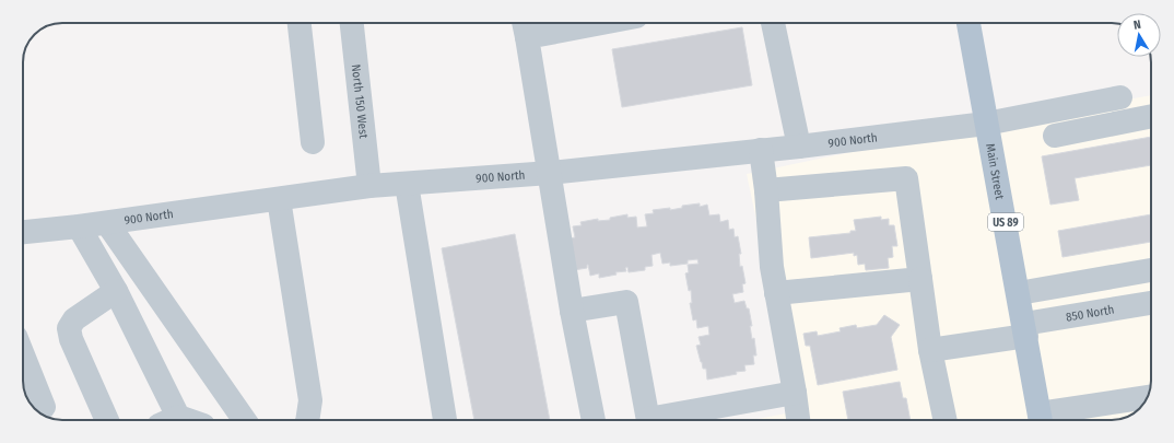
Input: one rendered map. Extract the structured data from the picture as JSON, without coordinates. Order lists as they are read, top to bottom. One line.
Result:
{"streets":{"main road":["Main Street","US 89"],"street":["North 150 West","900 North","850 North"]},"crossings":[["North 150 West","900 North"],["900 North","Main Street"],["Main Street","850 North"]],"north":"top"}
